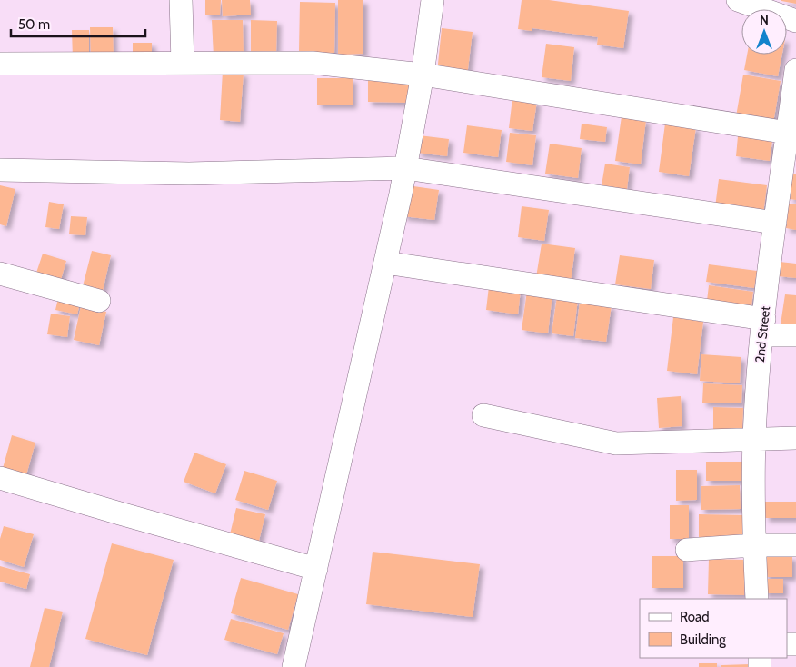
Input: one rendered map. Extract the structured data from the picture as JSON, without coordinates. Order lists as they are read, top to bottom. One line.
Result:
{"streets":{"street":["2nd Street"]},"legend":["Road","Building"],"scale_bar":"50 m","north":"top"}
